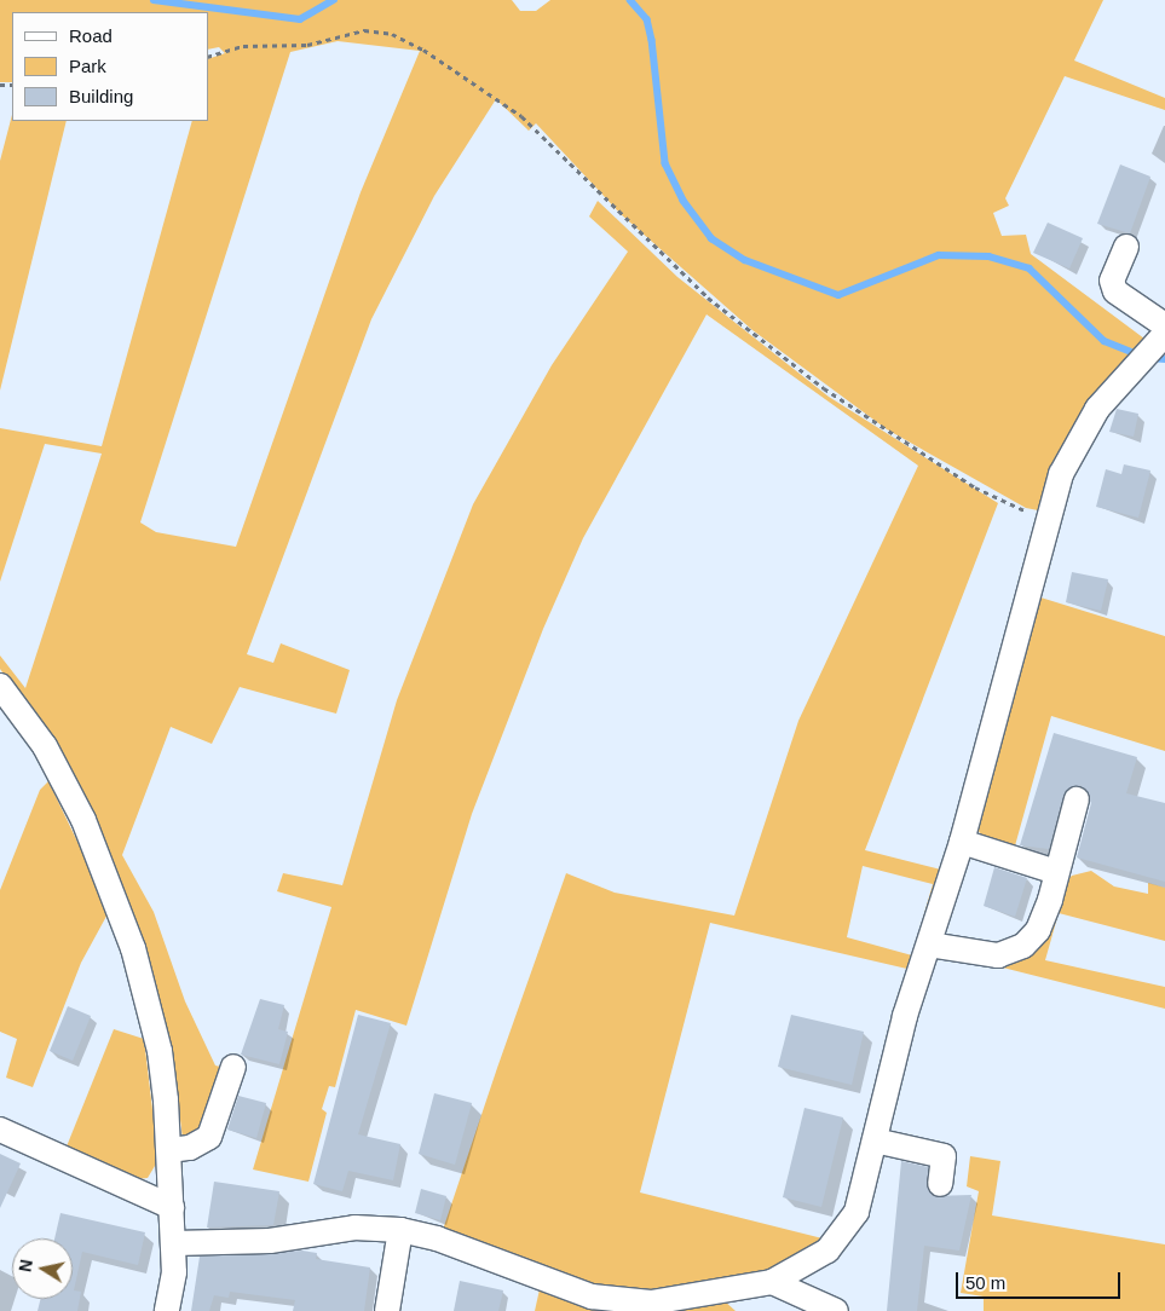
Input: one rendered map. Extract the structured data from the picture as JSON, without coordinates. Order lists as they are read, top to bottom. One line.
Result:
{"legend":["Road","Park","Building"],"scale_bar":"50 m","north":"left"}
